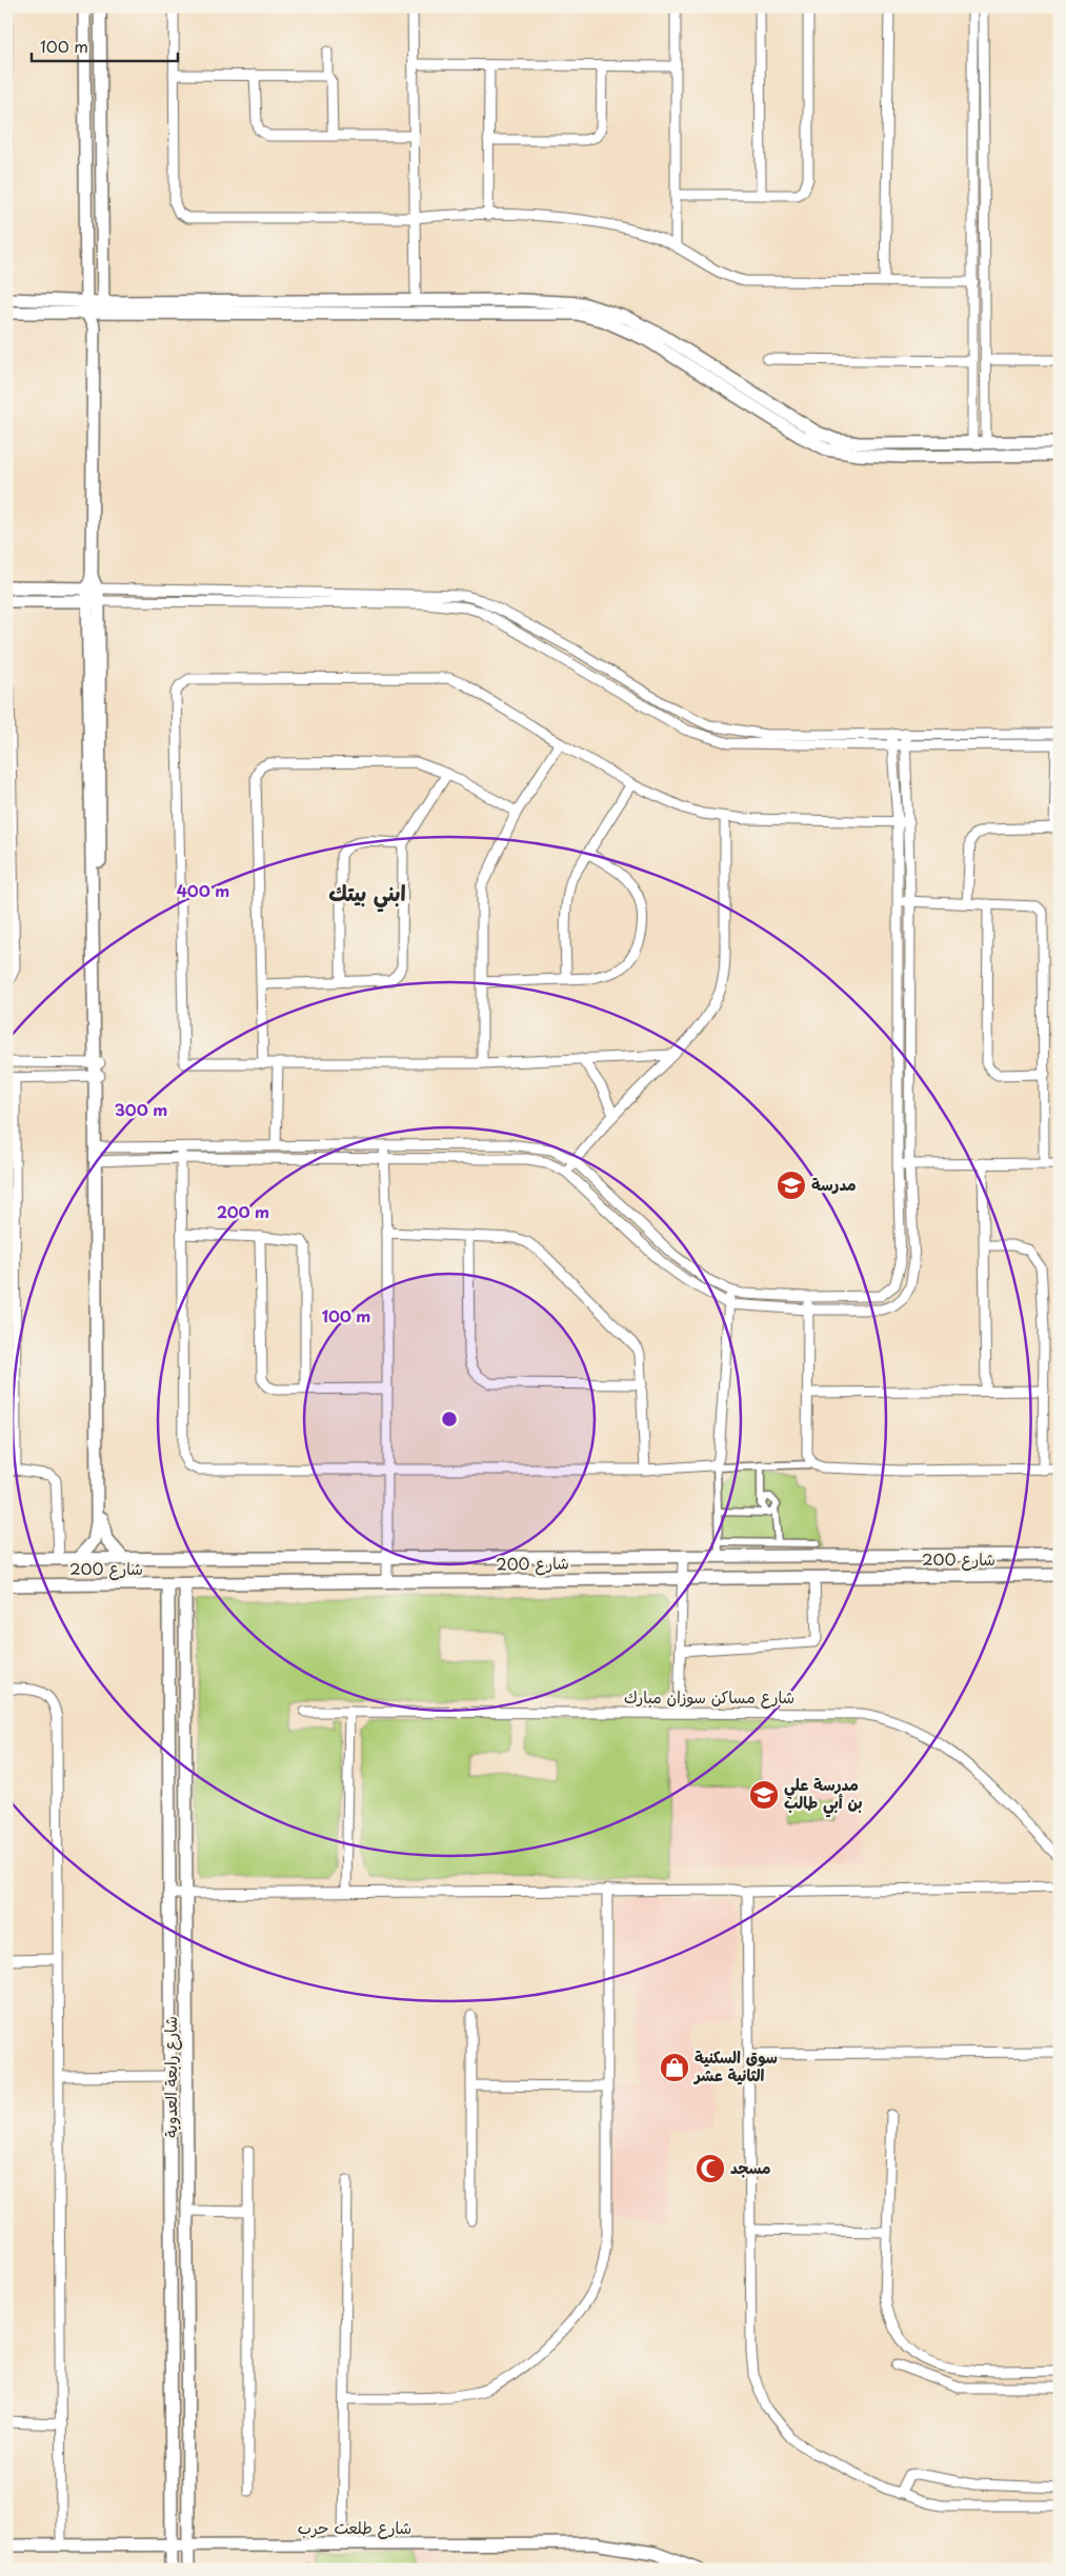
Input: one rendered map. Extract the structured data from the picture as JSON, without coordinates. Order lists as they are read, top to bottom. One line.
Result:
{"streets":{"street":["شارع 200","شارع مساكن سوزان مبارك","شارع رابعة العدوية","شارع طلعت حرب"]},"crossings":[["شارع 200","شارع رابعة العدوية"],["شارع رابعة العدوية","شارع طلعت حرب"]],"districts":["ابني بيتك"],"places":{"school or university":["مدرسة","مدرسة علي بن أبي طالب"],"shop":["سوق السكنية الثانية عشر"],"mosque":["مسجد"]},"scale_bar":"100 m","rings":["400 m","300 m","200 m","100 m"]}
